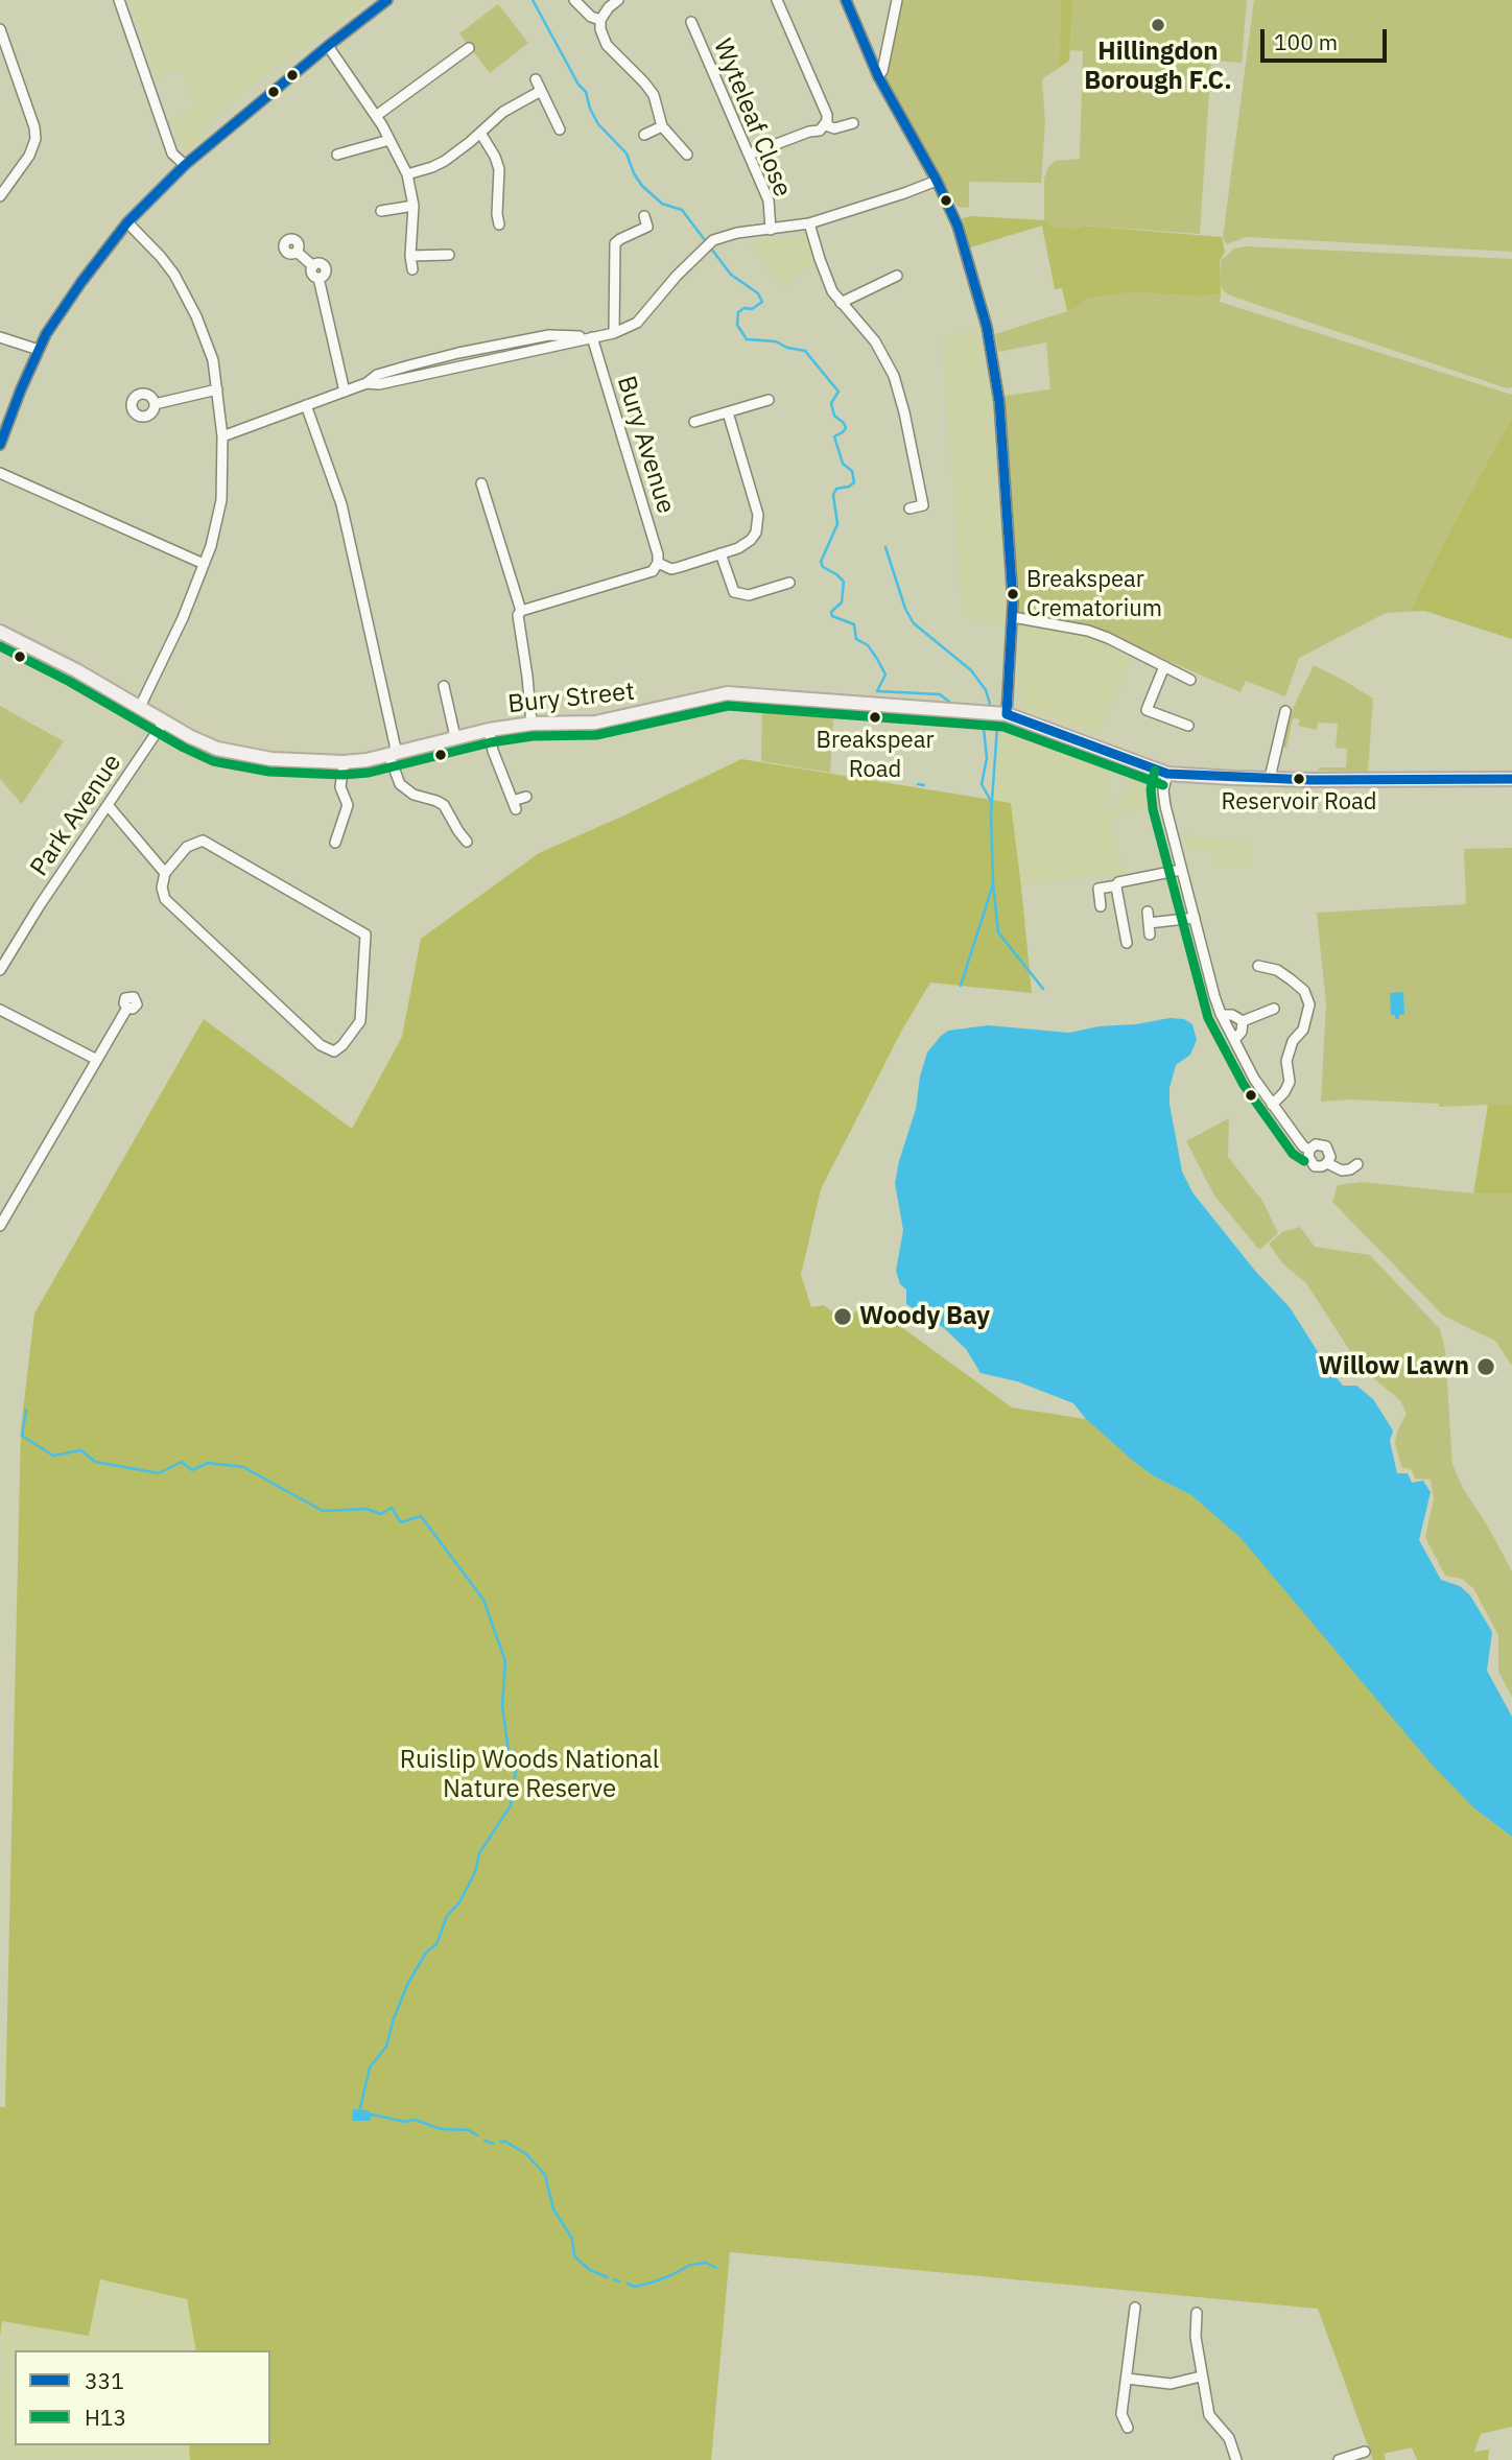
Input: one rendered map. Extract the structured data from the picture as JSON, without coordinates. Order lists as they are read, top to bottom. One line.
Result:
{"streets":{"main road":["Bury Street"],"street":["Wyteleaf Close","Bury Avenue","Park Avenue"]},"crossings":[["Bury Street","Park Avenue"]],"parks":["Ruislip Woods National Nature Reserve"],"places":["Hillingdon Borough F.C.","Breakspear Crematorium","Breakspear Road","Reservoir Road","Woody Bay","Willow Lawn"],"lines":["transit line 331","transit line H13"],"legend":["331","H13"],"scale_bar":"100 m"}
